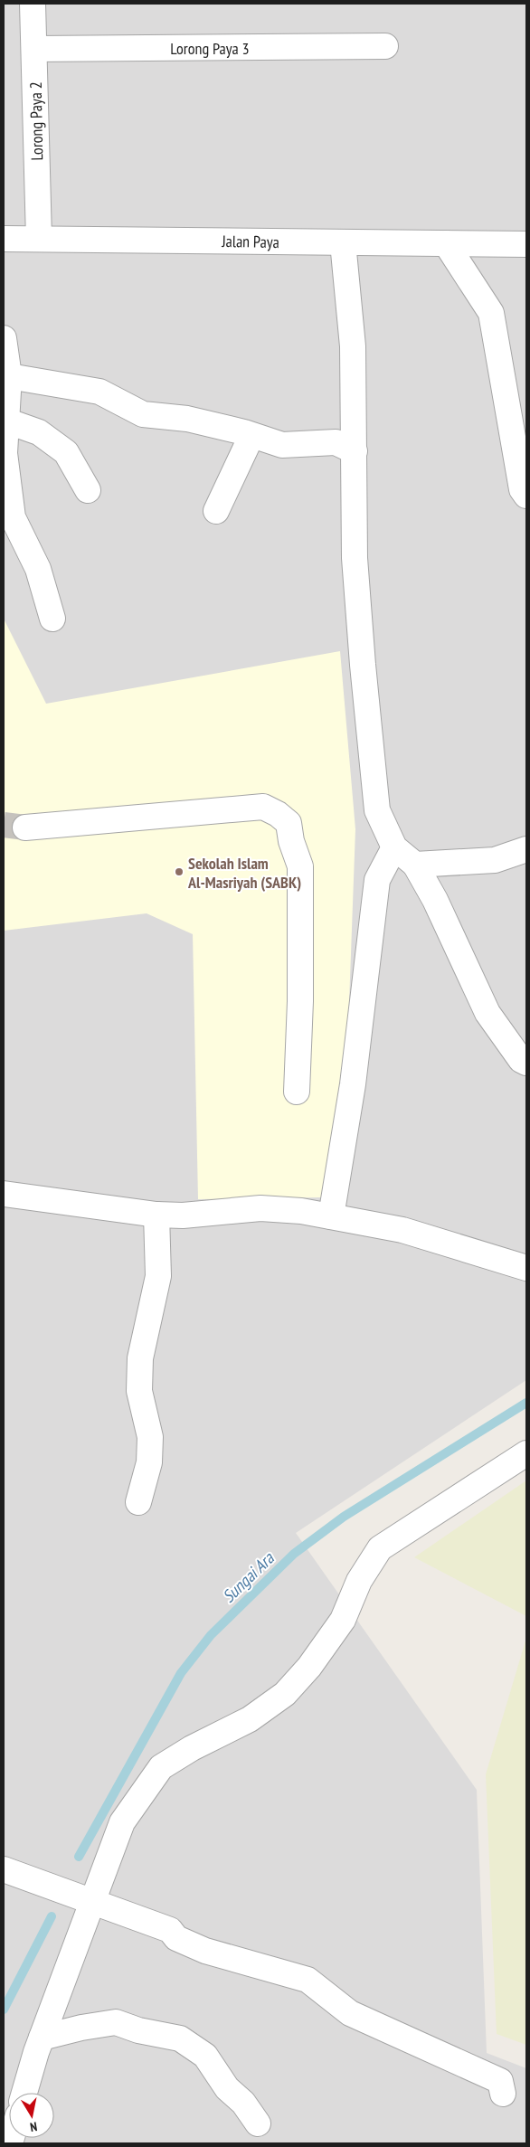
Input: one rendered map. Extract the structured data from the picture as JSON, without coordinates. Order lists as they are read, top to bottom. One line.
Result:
{"streets":{"street":["Lorong Paya 3","Lorong Paya 2","Jalan Paya"]},"crossings":[["Lorong Paya 3","Lorong Paya 2"],["Lorong Paya 2","Jalan Paya"]],"water":["Sungai Ara"],"places":["Sekolah Islam Al-Masriyah (SABK)"],"north":"bottom"}
